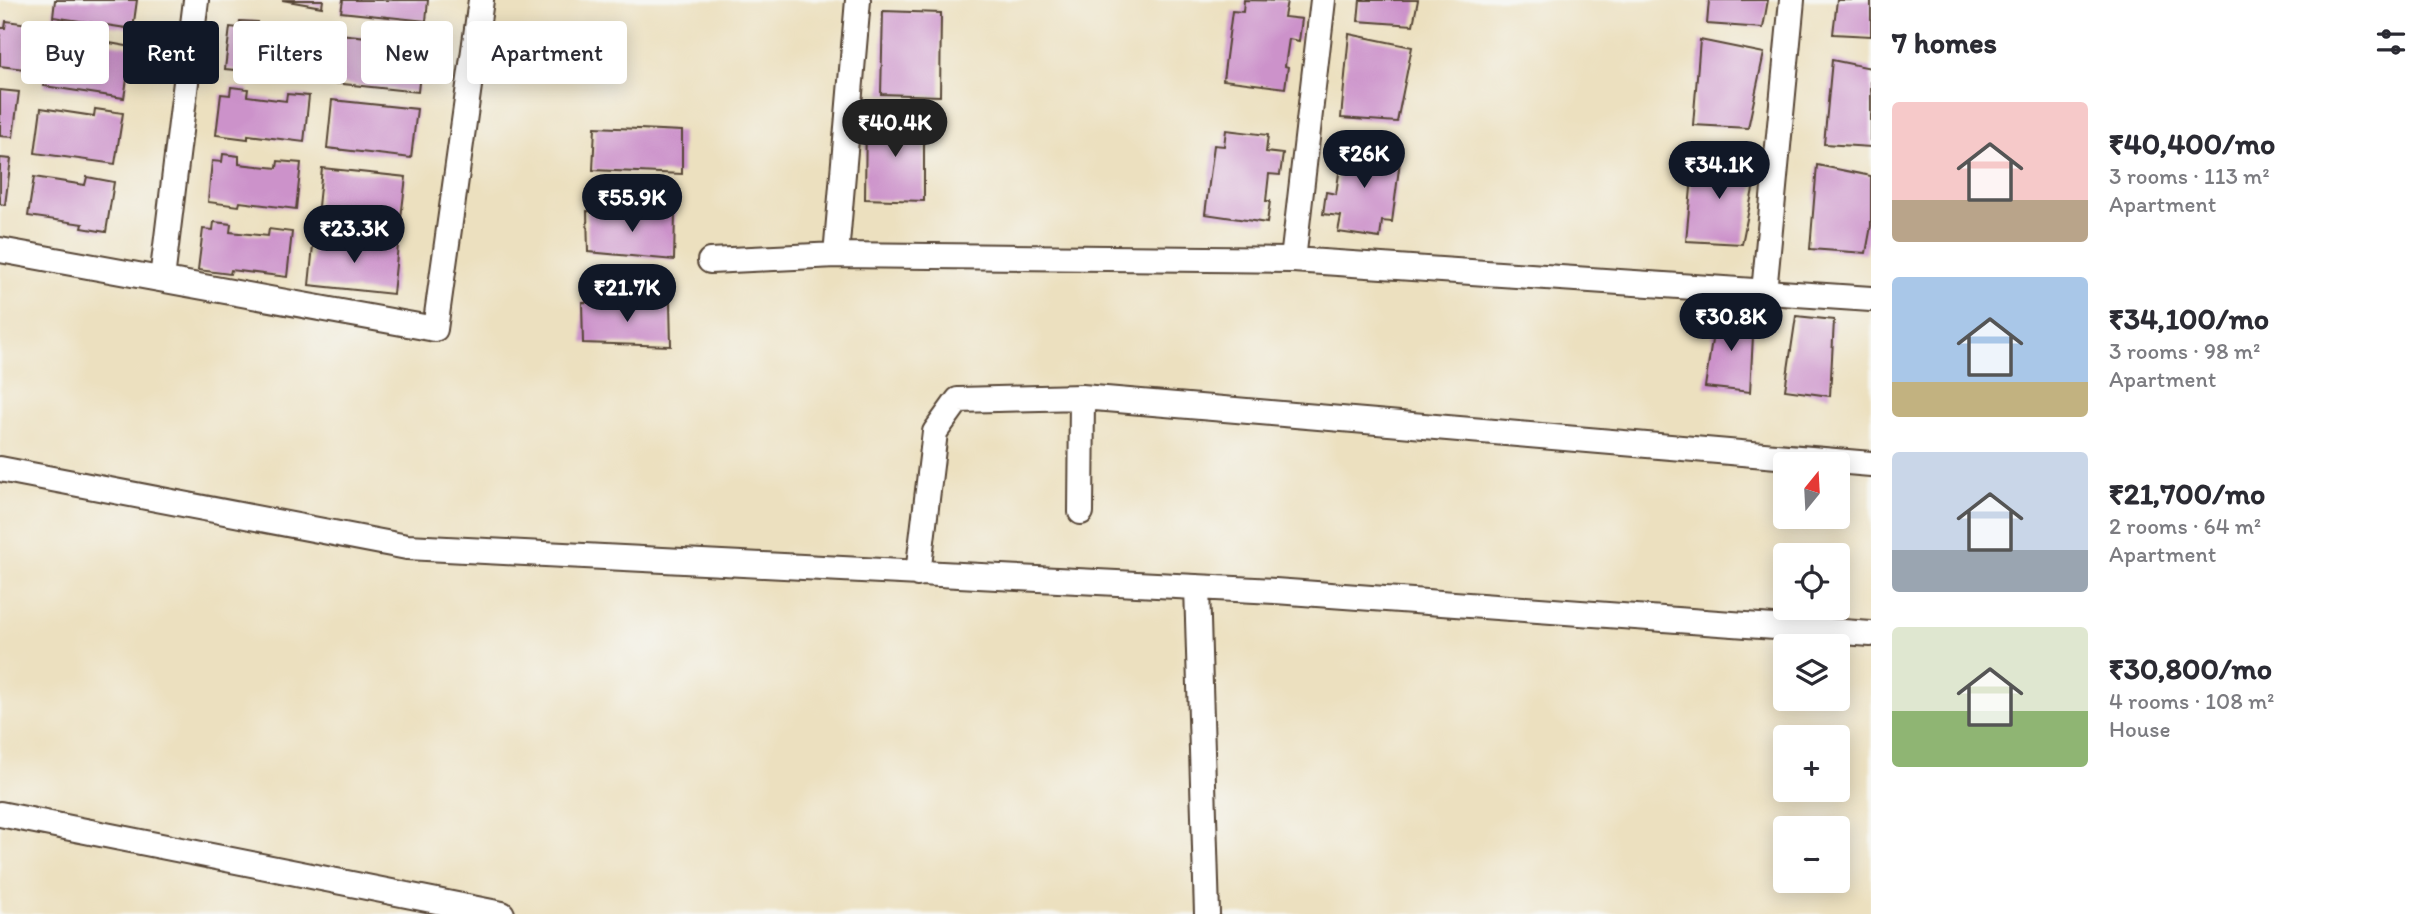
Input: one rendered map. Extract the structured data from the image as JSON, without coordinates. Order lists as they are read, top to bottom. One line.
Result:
{"north":"top","page":{"heading":"7 homes","chip":["Buy","Rent","Filters","New","Apartment"],"list":[{"name":"₹40,400/mo","note":"3 rooms · 113 m² · Apartment"},{"name":"₹34,100/mo","note":"3 rooms · 98 m² · Apartment"},{"name":"₹21,700/mo","note":"2 rooms · 64 m² · Apartment"},{"name":"₹30,800/mo","note":"4 rooms · 108 m² · House"}],"price":["₹40.4K","₹26K","₹34.1K","₹55.9K","₹23.3K","₹21.7K","₹30.8K"],"map_buttons":["+","−"]}}
